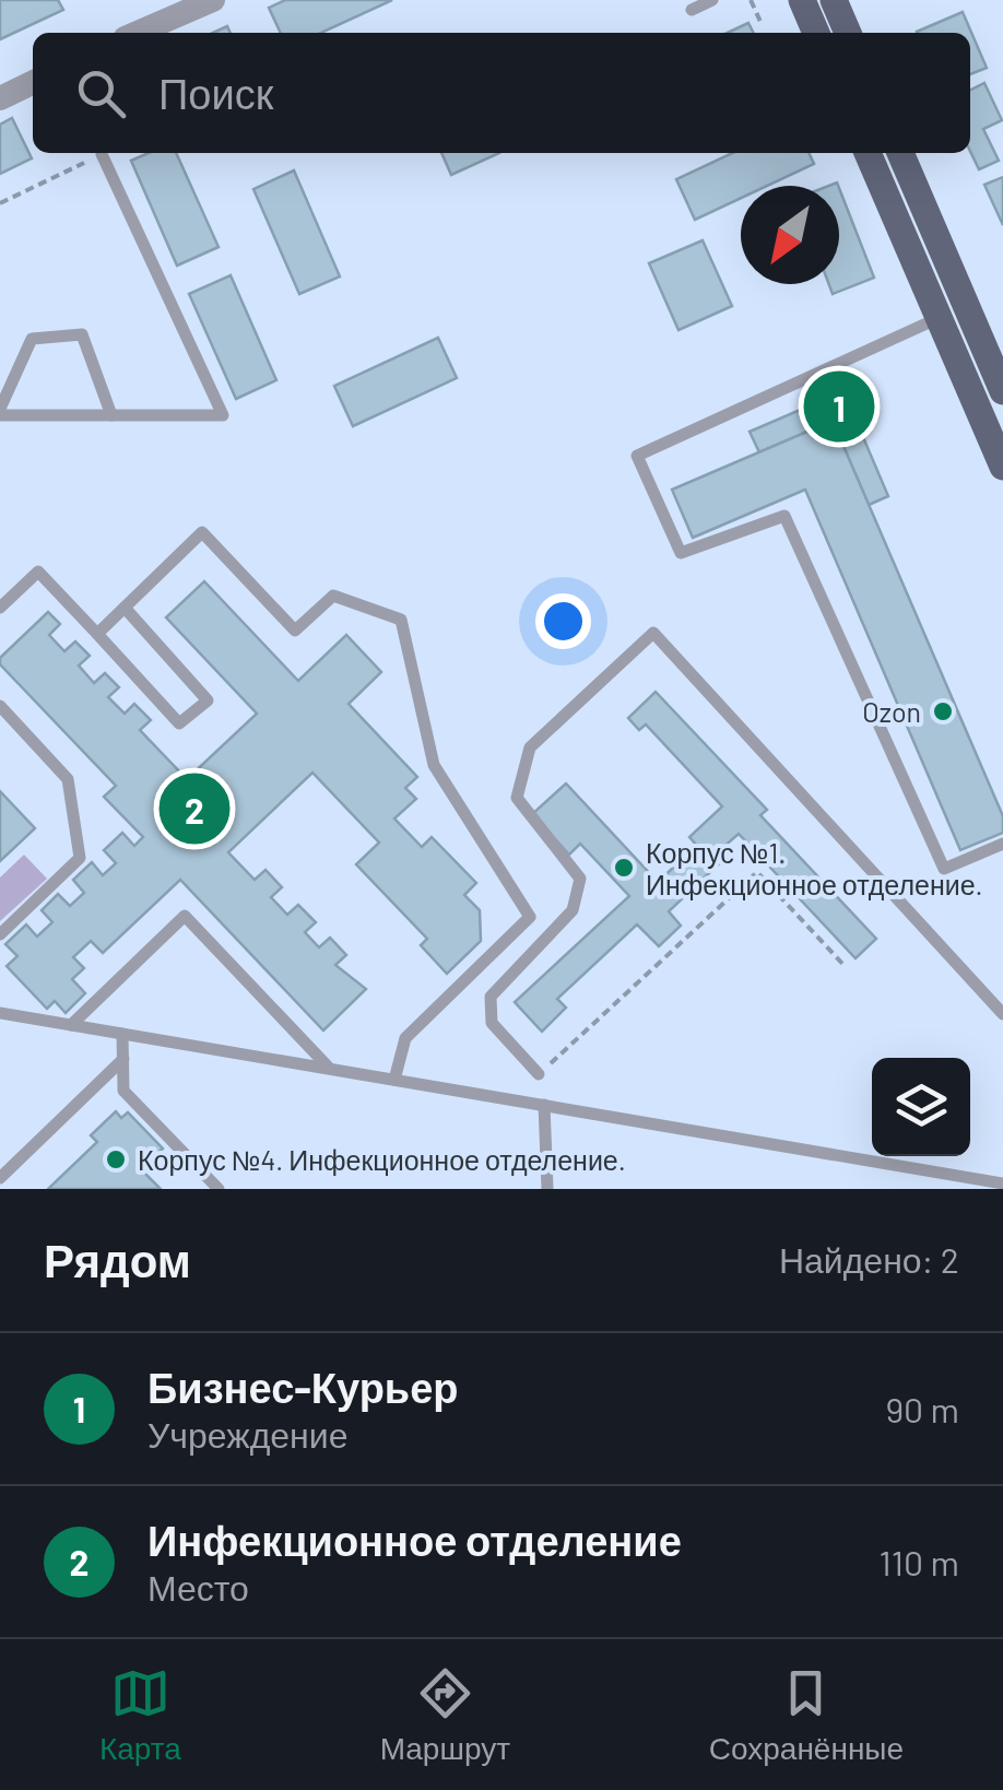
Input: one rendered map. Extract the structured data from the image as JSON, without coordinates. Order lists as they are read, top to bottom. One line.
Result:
{"places":["Ozon","Корпус №1. Инфекционное отделение.","Корпус №4. Инфекционное отделение."],"north":"bottom left","page":{"search":"Поиск","pins":["1","2"],"heading":["Рядом","Найдено: 2"],"list":[{"mark":"1","name":"Бизнес-Курьер","note":"Учреждение","value":"90 m"},{"mark":"2","name":"Инфекционное отделение","note":"Место","value":"110 m"}],"nav":["Карта","Маршрут","Сохранённые"]}}
